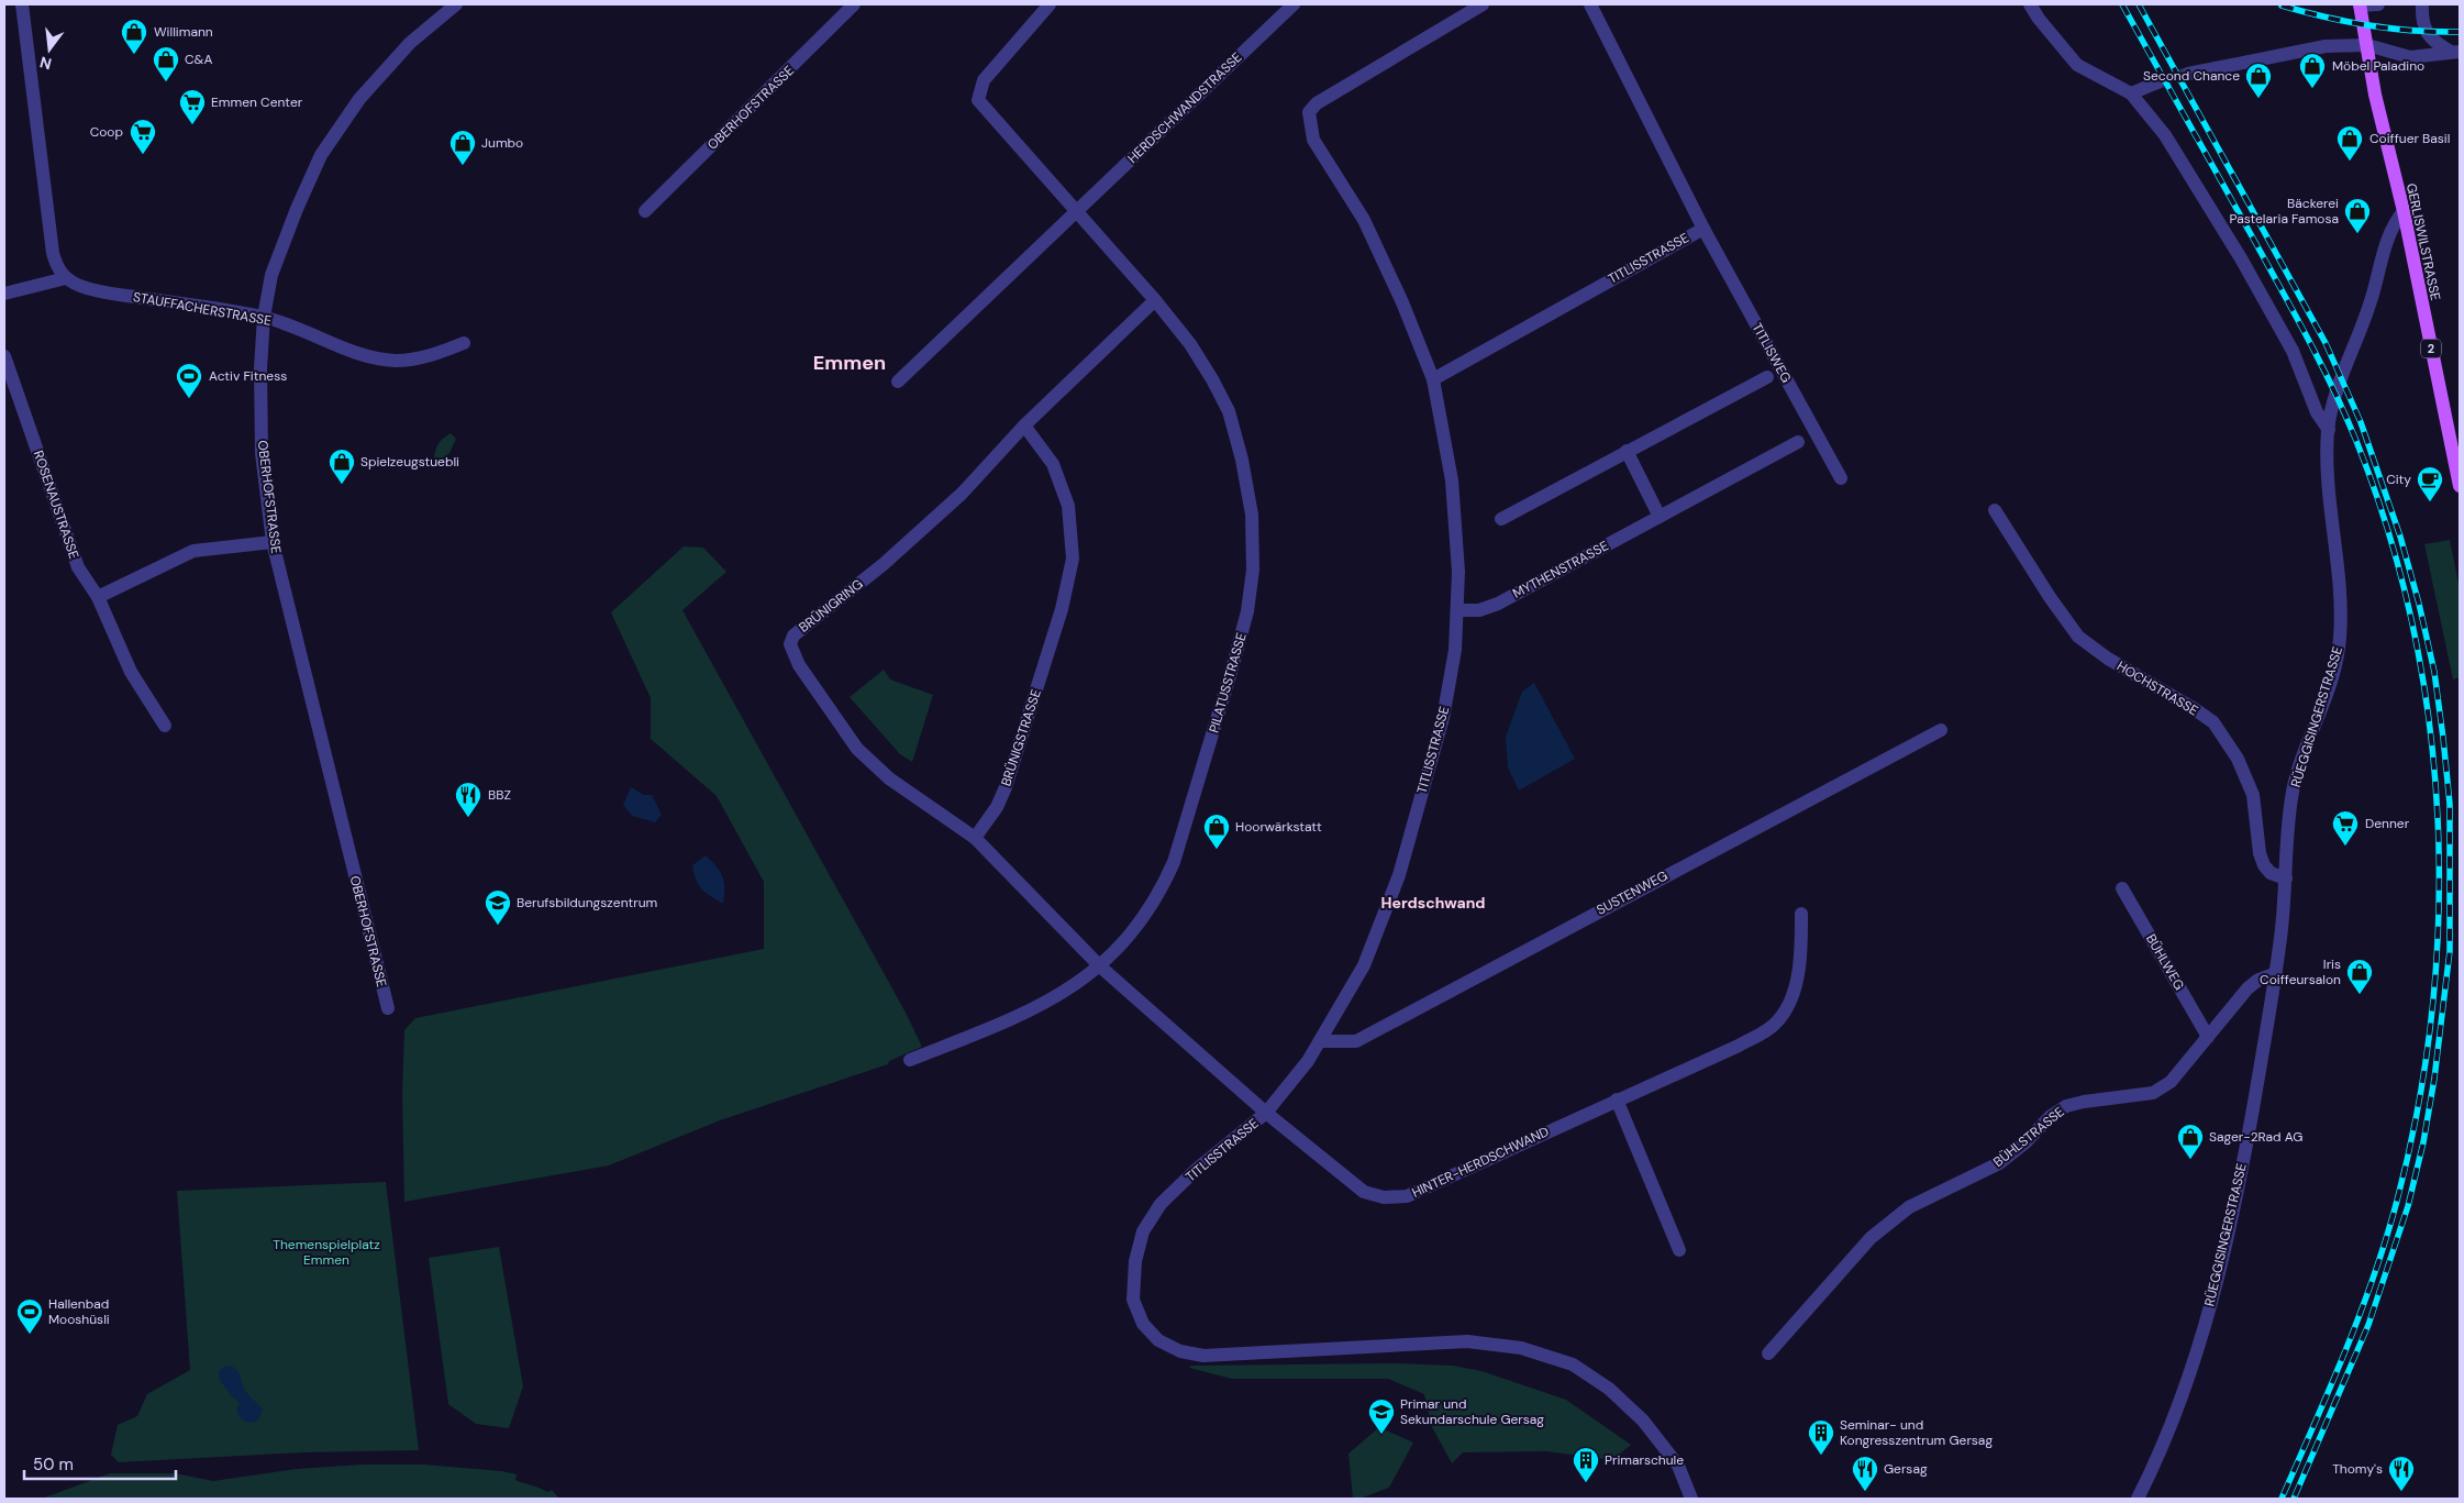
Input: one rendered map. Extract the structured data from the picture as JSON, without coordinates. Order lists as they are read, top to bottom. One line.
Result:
{"streets":{"main road":["GERLISWILSTRASSE","2"],"street":["OBERHOFSTRASSE","HERDSCHWANDSTRASSE","TITLISSTRASSE","STAUFFACHERSTRASSE","TITLISWEG","ROSENAUSTRASSE","MYTHENSTRASSE","BRÜNIGRING","PILATUSSTRASSE","HOCHSTRASSE","RÜEGGISINGERSTRASSE","BRÜNIGSTRASSE","SUSTENWEG","BÜHLWEG","BÜHLSTRASSE","HINTER-HERDSCHWAND"]},"crossings":[["OBERHOFSTRASSE","STAUFFACHERSTRASSE"],["HERDSCHWANDSTRASSE","PILATUSSTRASSE"],["GERLISWILSTRASSE","RÜEGGISINGERSTRASSE"],["TITLISSTRASSE","TITLISWEG"],["TITLISSTRASSE","MYTHENSTRASSE"],["TITLISSTRASSE","SUSTENWEG"],["TITLISSTRASSE","HINTER-HERDSCHWAND"],["BRÜNIGRING","BRÜNIGSTRASSE"],["HOCHSTRASSE","RÜEGGISINGERSTRASSE"],["RÜEGGISINGERSTRASSE","BÜHLSTRASSE"],["BÜHLWEG","BÜHLSTRASSE"]],"districts":["Emmen","Herdschwand"],"parks":["Themenspielplatz Emmen"],"places":{"shop":["Willimann","C&A","Möbel Paladino","Second Chance","Coiffuer Basil","Jumbo","Bäckerei Pastelaria Famosa","Spielzeugstuebli","Hoorwärkstatt","Iris Coiffeursalon","Sager-2Rad AG"],"supermarket":["Emmen Center","Coop","Denner"],"sports":["Activ Fitness","Hallenbad Mooshüsli"],"cafe":["City"],"restaurant":["BBZ","Gersag","Thomy's"],"school or university":["Berufsbildungszentrum","Primar und Sekundarschule Gersag"],"building":["Seminar- und Kongresszentrum Gersag","Primarschule"]},"scale_bar":"50 m","north":"bottom"}
